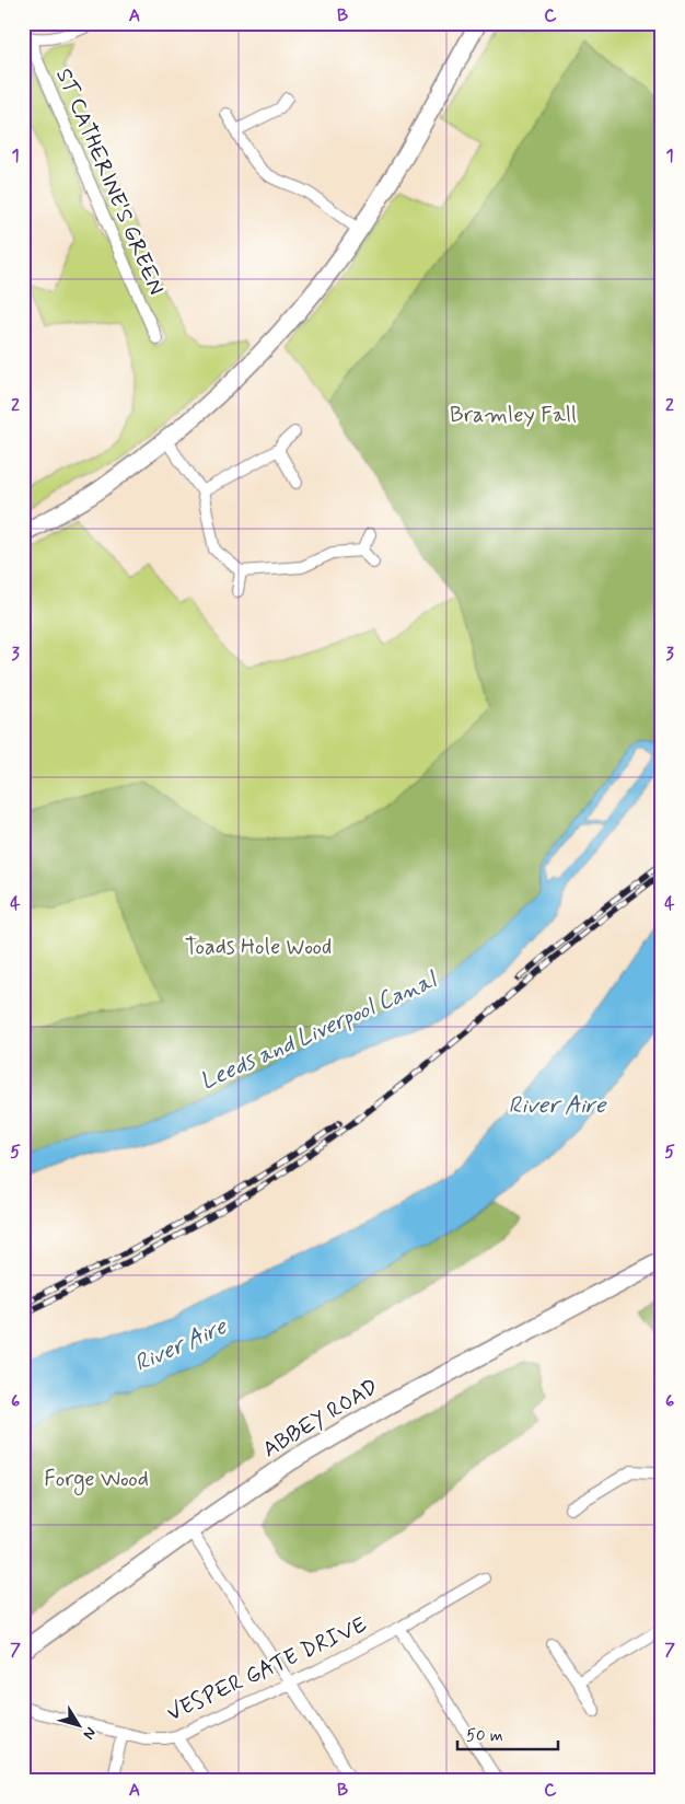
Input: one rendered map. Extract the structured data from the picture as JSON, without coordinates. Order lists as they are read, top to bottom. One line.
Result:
{"streets":{"main road":["ABBEY ROAD"],"street":["ST CATHERINE'S GREEN","VESPER GATE DRIVE"]},"water":["Leeds and Liverpool Canal","River Aire"],"parks":["Bramley Fall","Toads Hole Wood","Forge Wood"],"scale_bar":"50 m","north":"bottom right","grid":{"columns":["A","B","C"],"rows":["1","2","3","4","5","6","7"]}}
